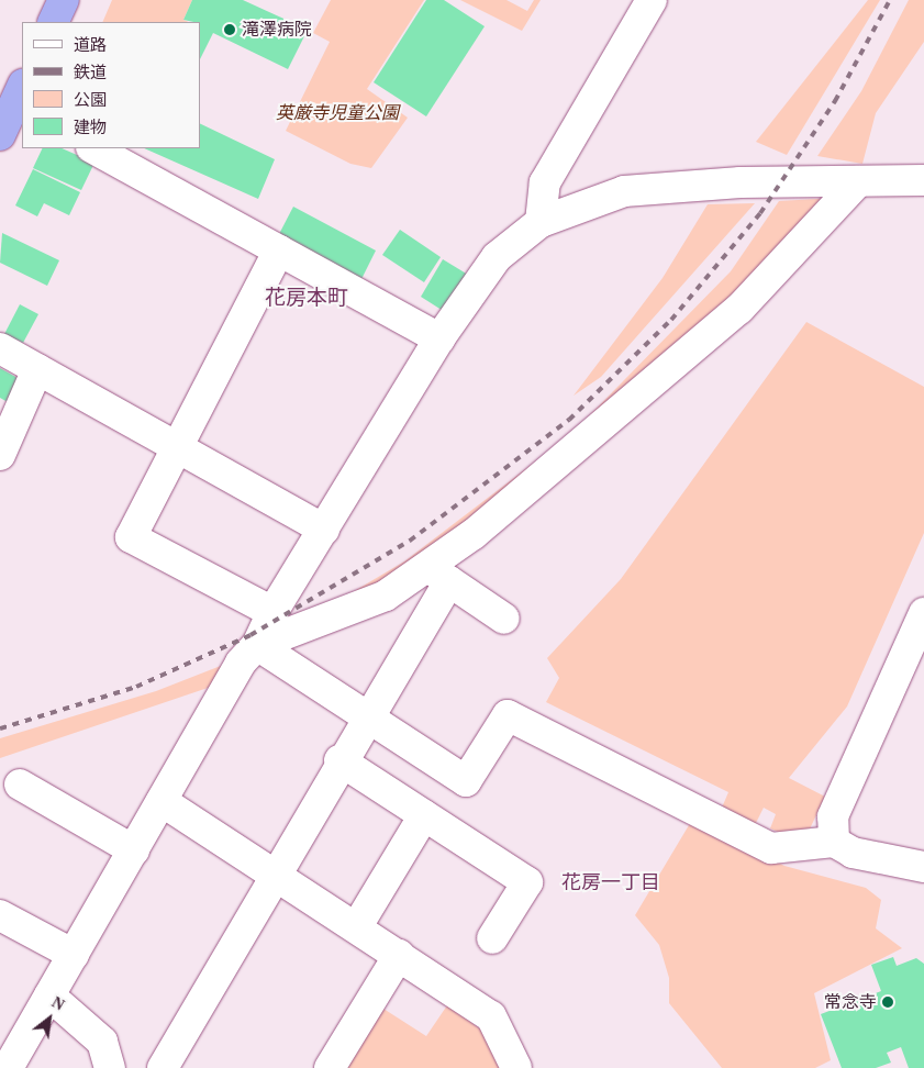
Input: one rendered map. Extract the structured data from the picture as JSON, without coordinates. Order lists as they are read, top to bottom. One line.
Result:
{"districts":["花房本町","花房一丁目"],"parks":["英厳寺児童公園"],"places":["滝澤病院","常念寺"],"legend":["道路","鉄道","公園","建物"],"north":"top right"}
